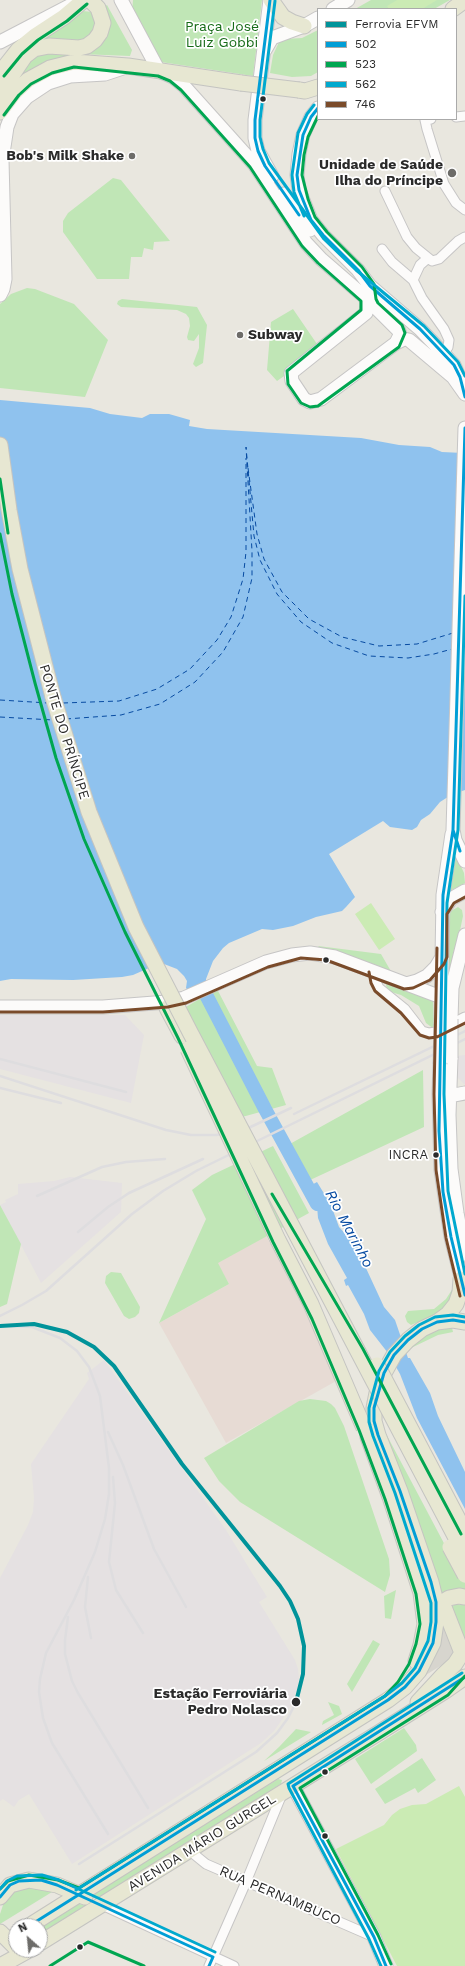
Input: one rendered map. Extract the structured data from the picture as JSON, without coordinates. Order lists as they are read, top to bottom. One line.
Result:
{"streets":{"main road":["PONTE DO PRÍNCIPE","AVENIDA MÁRIO GURGEL"],"street":["RUA PERNAMBUCO"]},"crossings":[["AVENIDA MÁRIO GURGEL","RUA PERNAMBUCO"]],"water":["Rio Marinho"],"parks":["Praça José Luiz Gobbi"],"places":["Bob's Milk Shake","Unidade de Saúde Ilha do Príncipe","Subway","INCRA","Estação Ferroviária Pedro Nolasco"],"lines":["transit line 502","transit line 562","transit line 523","transit line 746","rail line EFVM"],"legend":["Ferrovia EFVM","502","523","562","746"],"north":"top left"}
